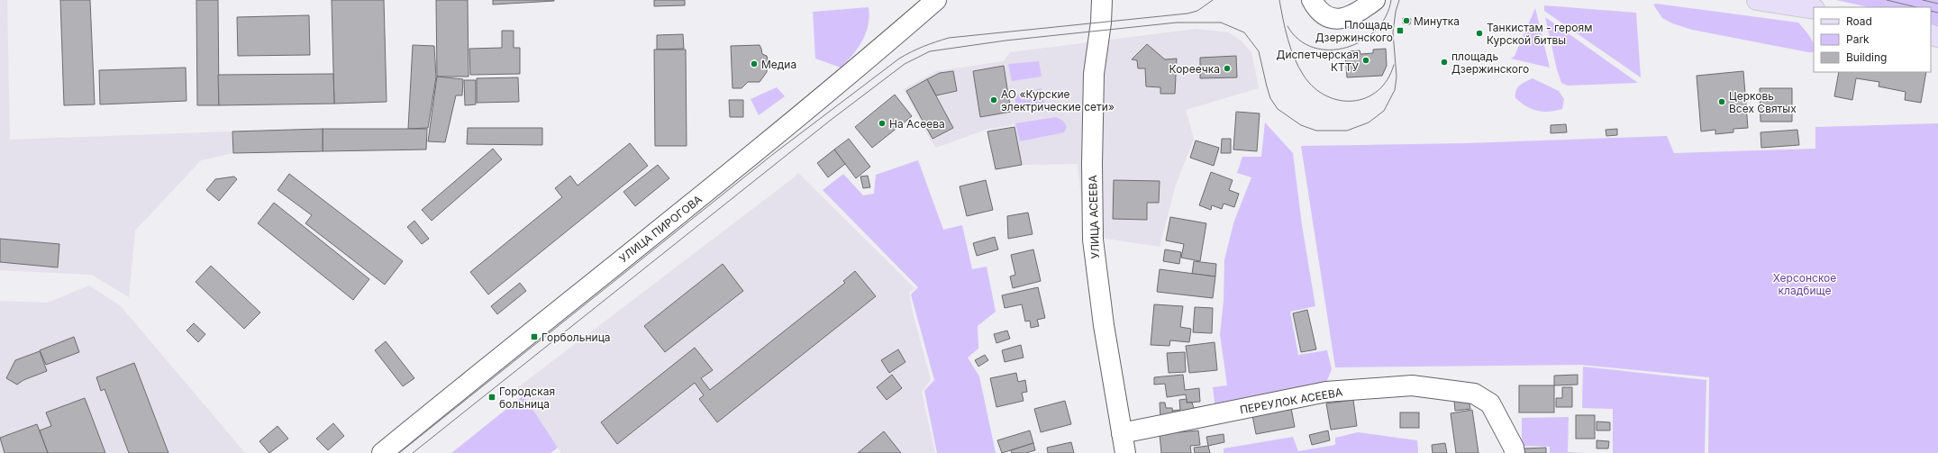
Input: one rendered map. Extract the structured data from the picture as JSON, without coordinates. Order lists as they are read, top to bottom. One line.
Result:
{"streets":{"street":["УЛИЦА АСЕЕВА","УЛИЦА ПИРОГОВА","ПЕРЕУЛОК АСЕЕВА"]},"crossings":[["УЛИЦА АСЕЕВА","ПЕРЕУЛОК АСЕЕВА"]],"parks":["Херсонское кладбище"],"places":{"other":["Минутка","Танкистам - героям Курской битвы","Диспетчерская КТТУ","площадь Дзержинского","Медиа","Кореечка","АО «Курские электрические сети»","Церковь Всех Святых","На Асеева"],"transit":["Площадь Дзержинского","Горбольница","Городская больница"]},"legend":["Road","Park","Building"]}
